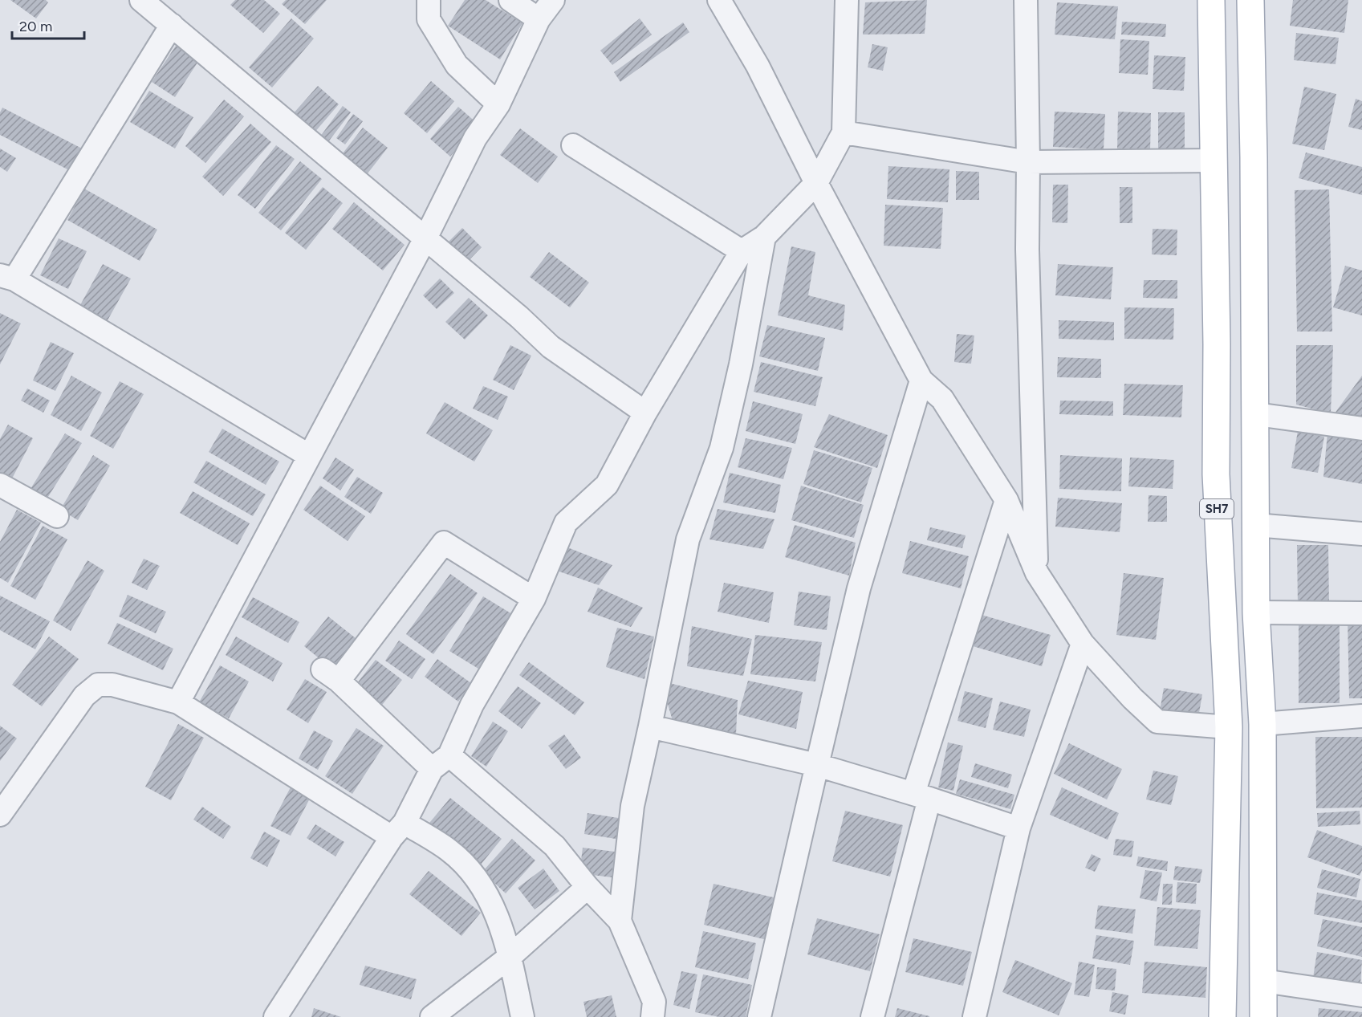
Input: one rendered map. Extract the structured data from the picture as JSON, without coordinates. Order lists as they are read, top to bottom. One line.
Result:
{"streets":{"main road":["SH7"]},"scale_bar":"20 m"}
